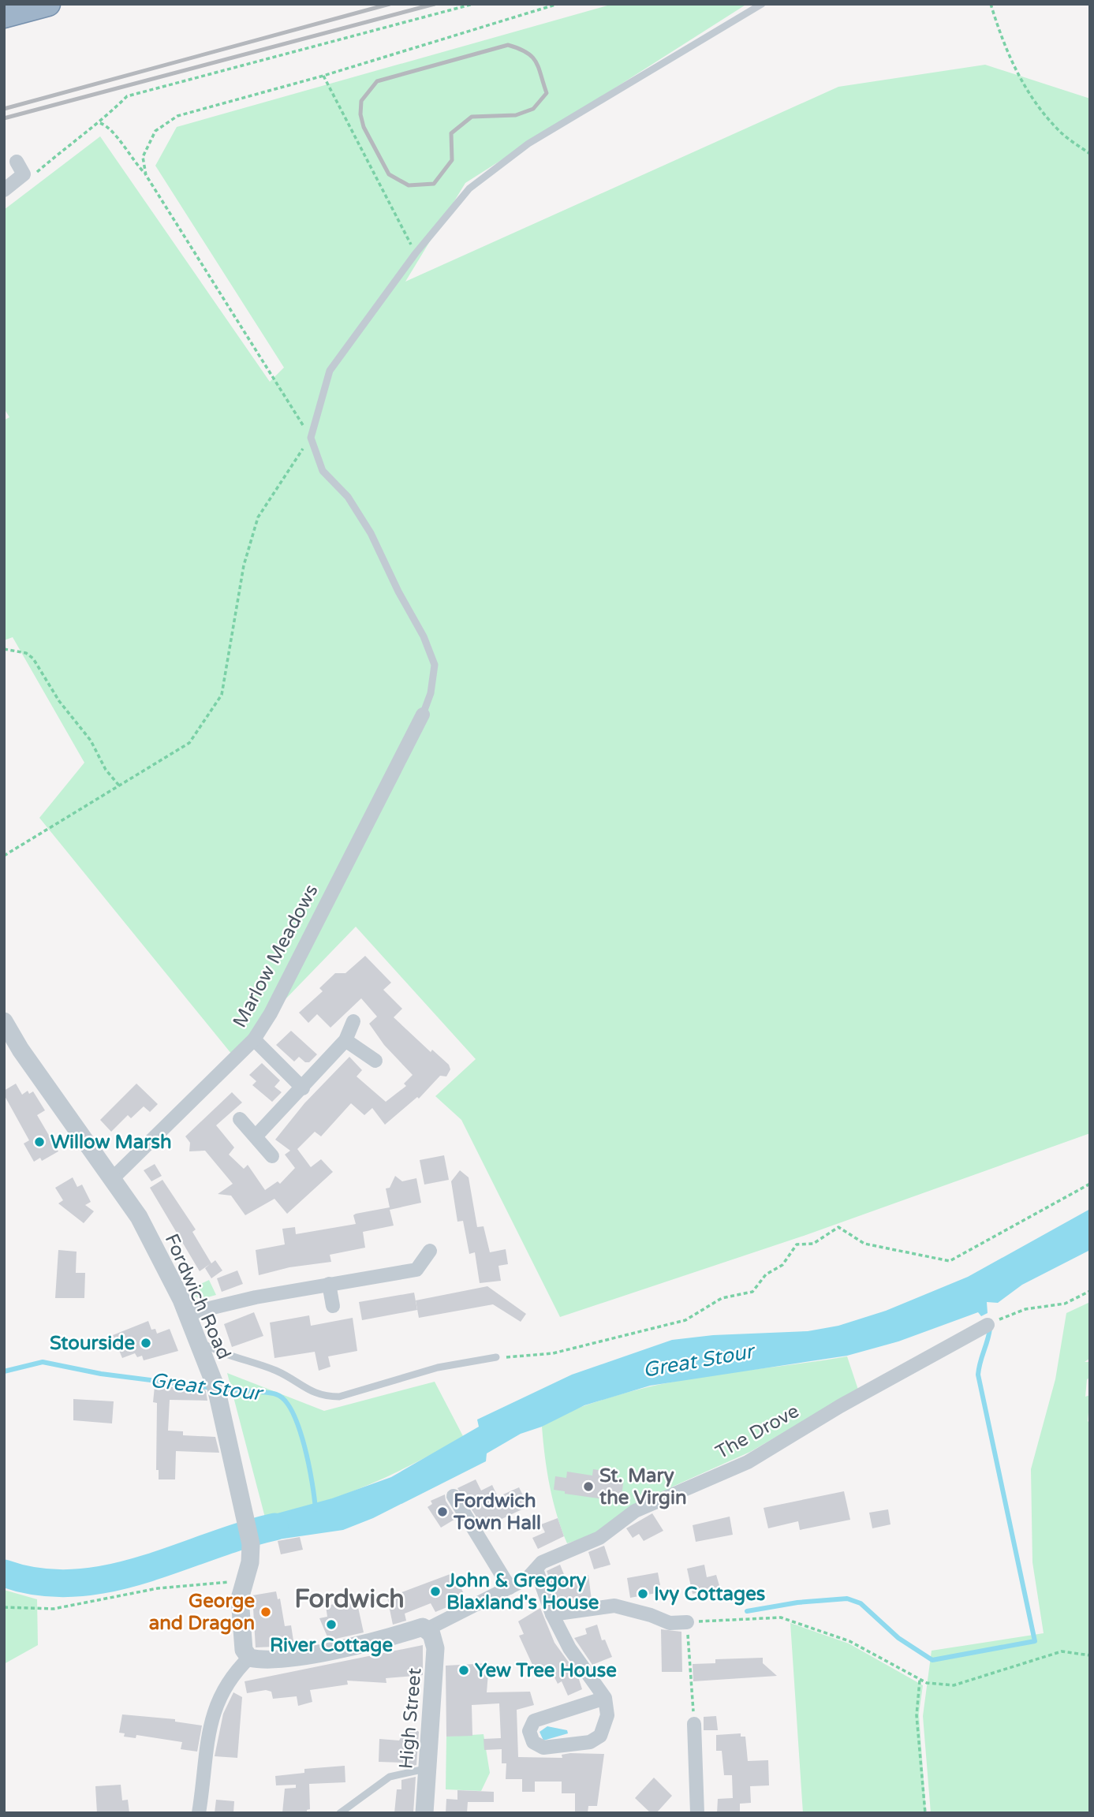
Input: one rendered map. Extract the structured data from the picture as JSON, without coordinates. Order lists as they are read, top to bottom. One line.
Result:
{"streets":{"street":["Marlow Meadows","Fordwich Road","The Drove","High Street"]},"crossings":[["Marlow Meadows","Fordwich Road"],["The Drove","High Street"]],"districts":["Fordwich"],"water":["Great Stour"],"places":["Willow Marsh","Stourside","St. Mary the Virgin","Fordwich Town Hall","John & Gregory Blaxland's House","Ivy Cottages","George and Dragon","River Cottage","Yew Tree House"]}
